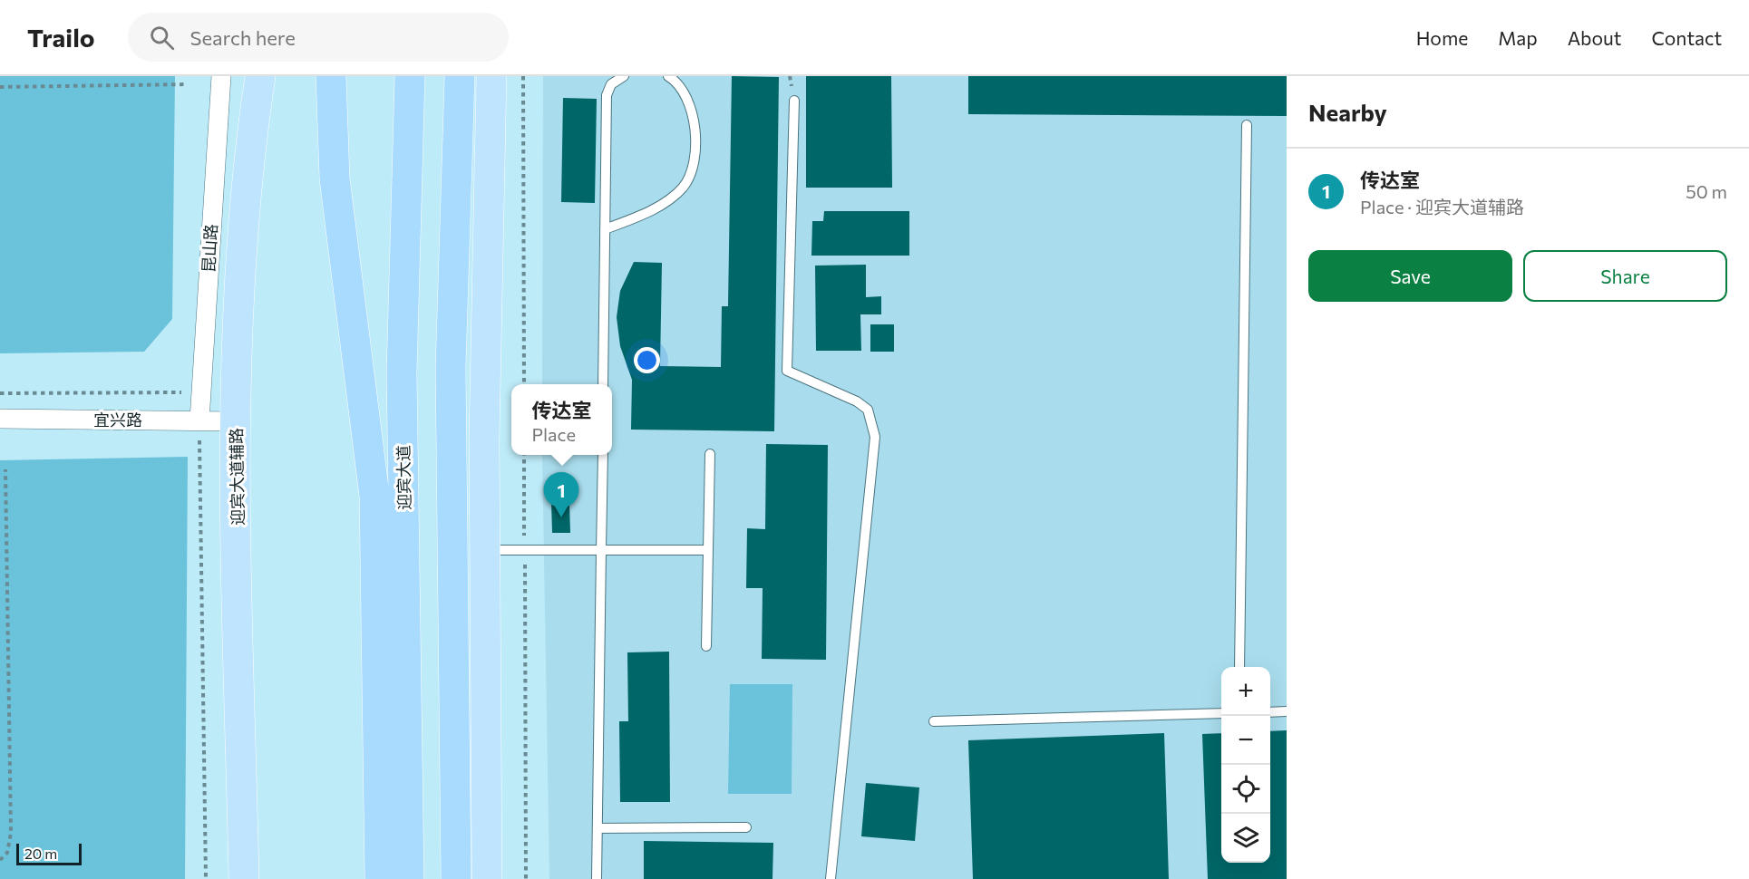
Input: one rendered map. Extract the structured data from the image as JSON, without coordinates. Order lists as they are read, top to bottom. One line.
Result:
{"streets":{"highway":["迎宾大道"],"main road":["迎宾大道辅路"],"street":["昆山路","宜兴路"]},"crossings":[["昆山路","宜兴路"],["宜兴路","迎宾大道辅路"]],"scale_bar":"20 m","page":{"header":"Trailo","search":"Search here","nav":["Home","Map","About","Contact"],"heading":"Nearby","list":[{"mark":"1","name":"传达室","note":"Place · 迎宾大道辅路","value":"50 m"}],"buttons":["Save","Share"],"popup":["传达室","Place"],"pins":"1","map_buttons":["+","−"],"scale":"20 m"}}
